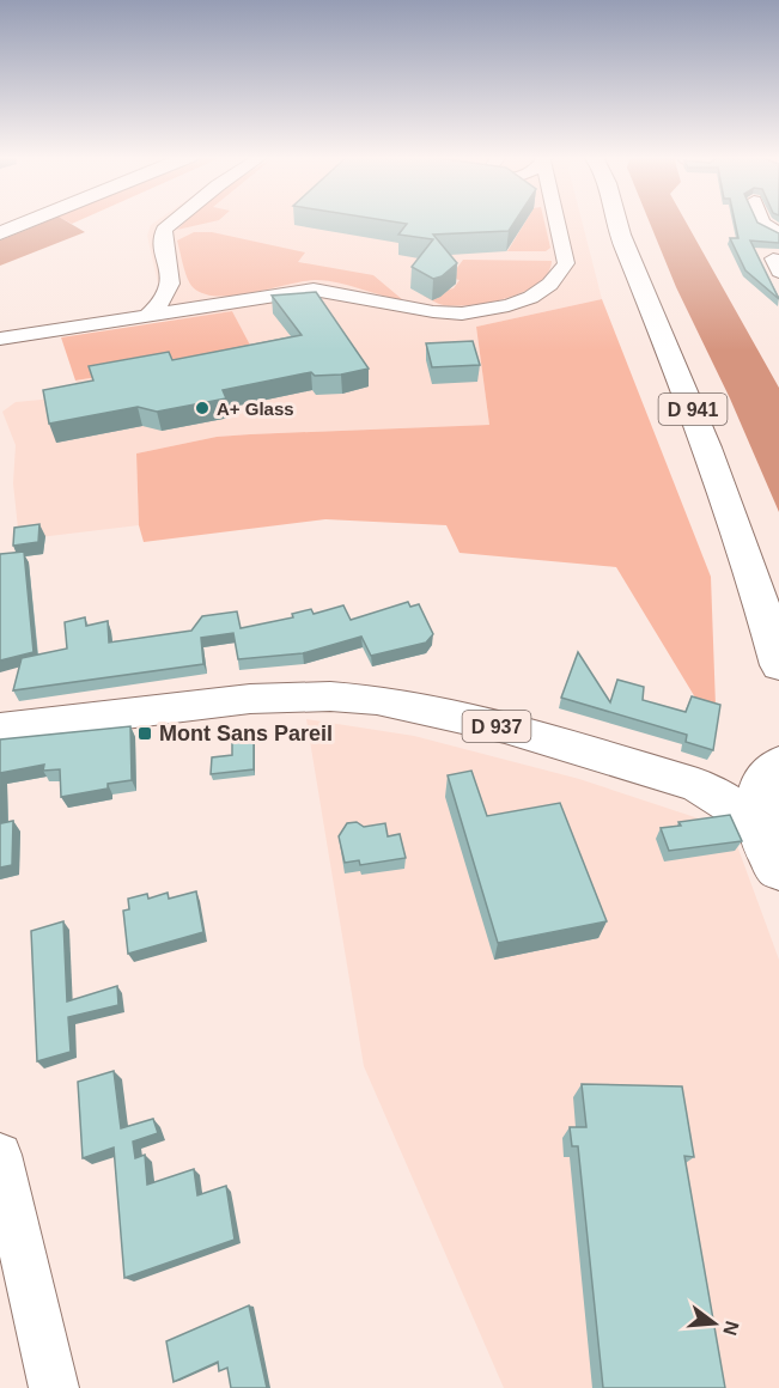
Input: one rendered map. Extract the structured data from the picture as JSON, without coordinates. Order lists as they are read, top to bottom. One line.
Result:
{"streets":{"highway":["D 941"],"main road":["D 937"]},"places":{"other":["A+ Glass"],"transit":["Mont Sans Pareil"]},"north":"right"}
